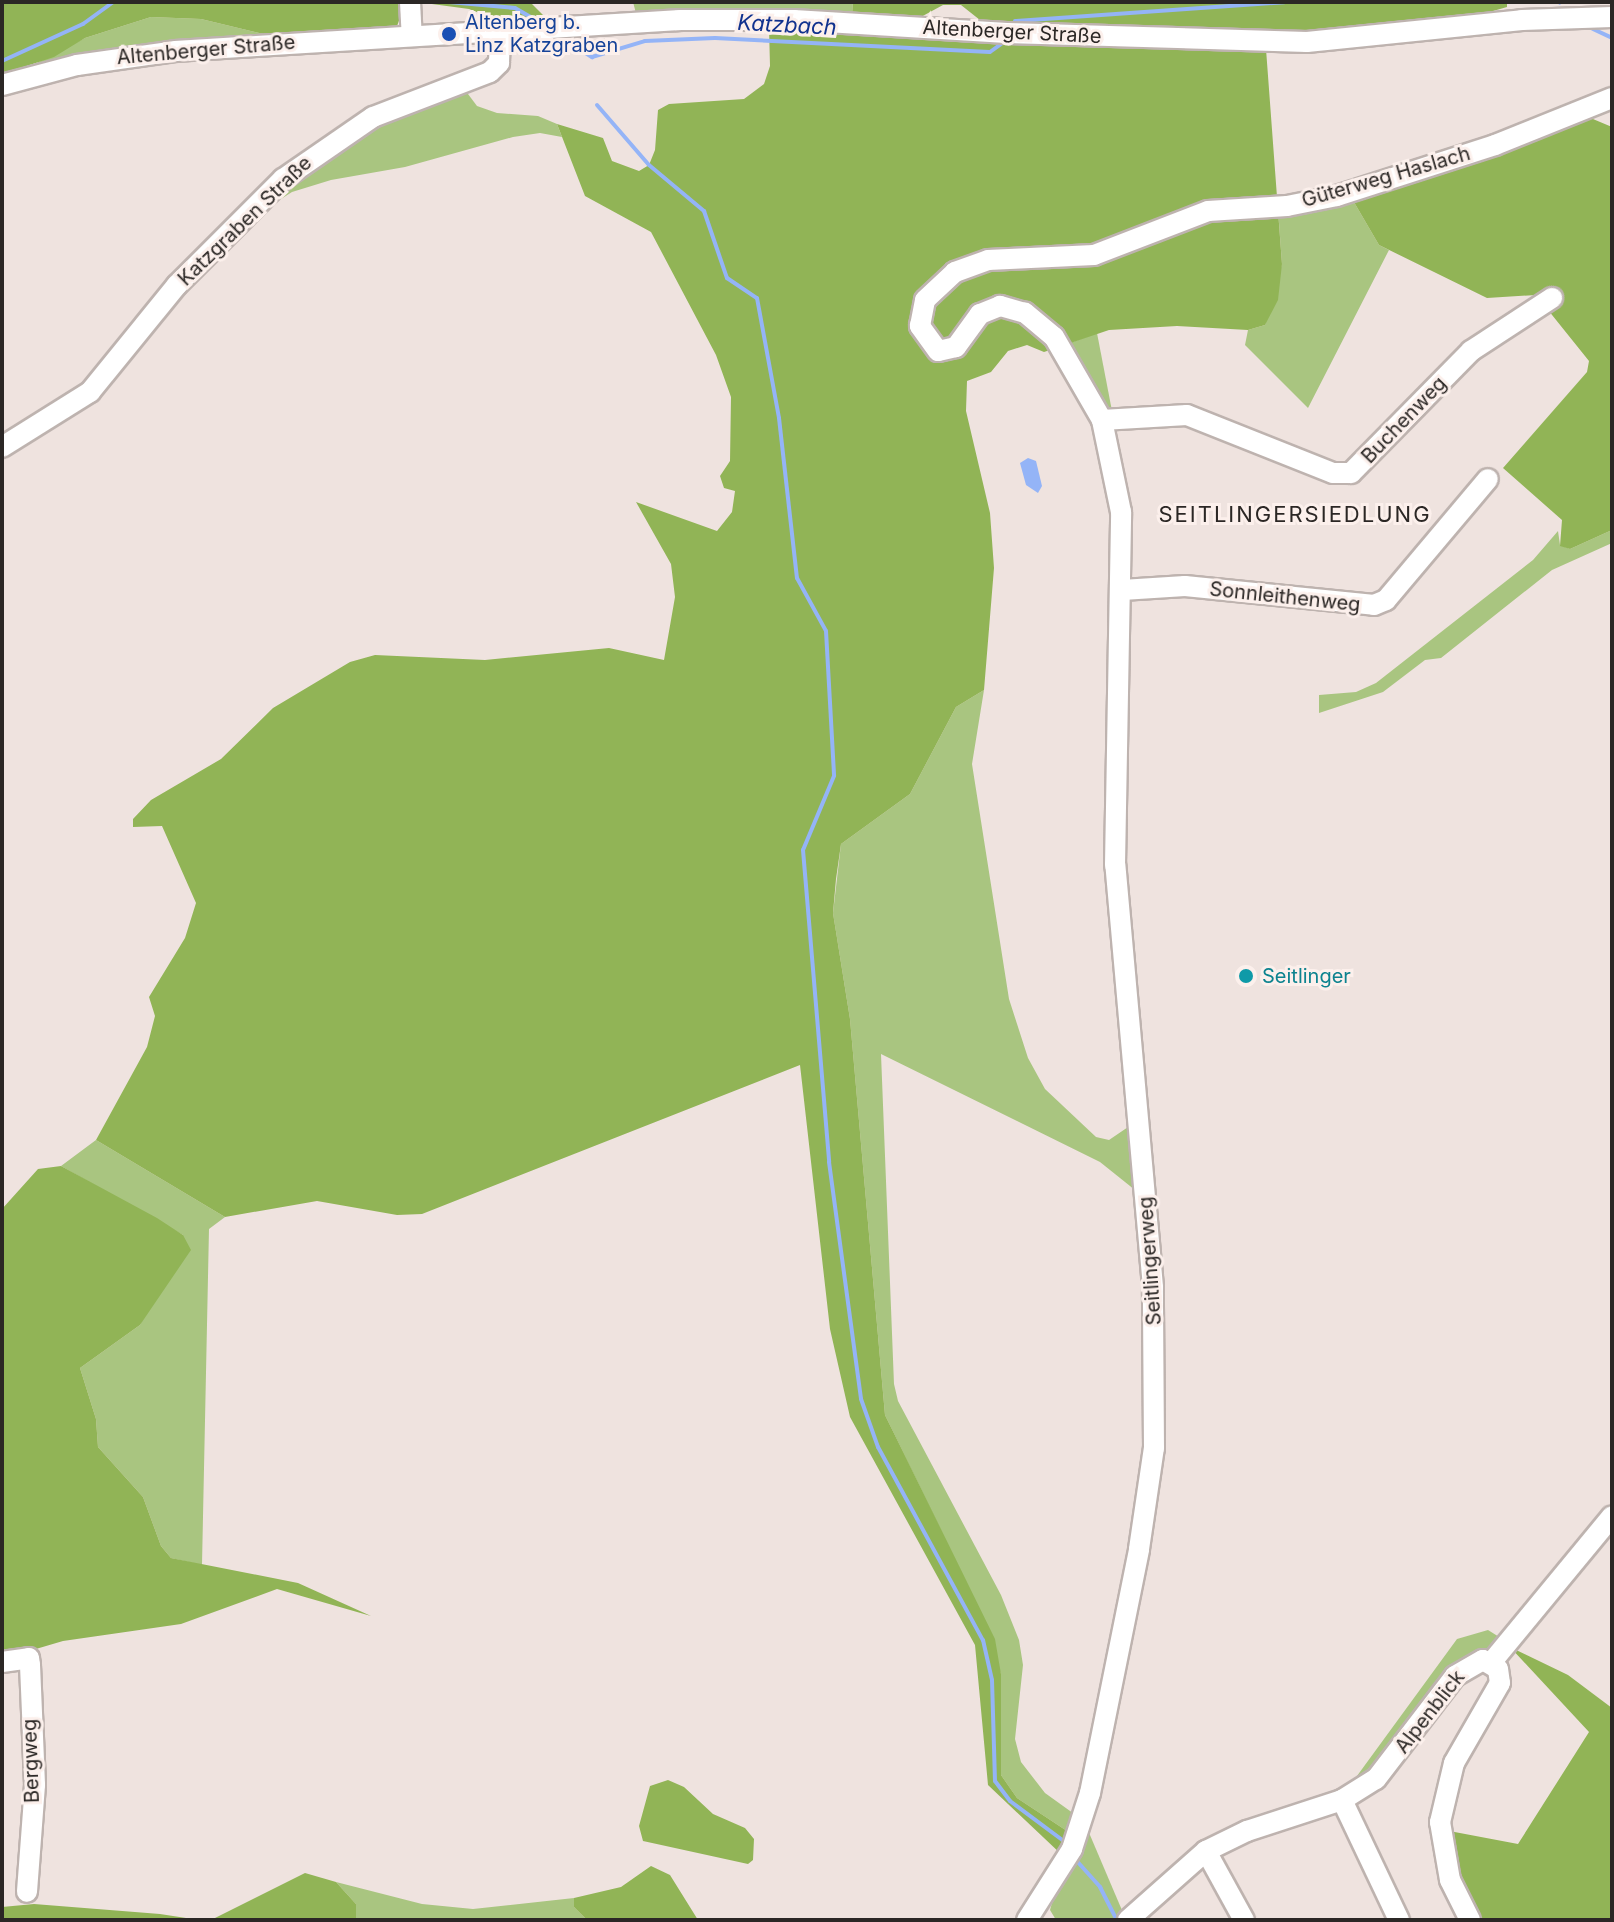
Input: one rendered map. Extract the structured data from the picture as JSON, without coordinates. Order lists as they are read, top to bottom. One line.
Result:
{"streets":{"street":["Altenberger Straße","Güterweg Haslach","Katzgraben Straße","Buchenweg","Sonnleithenweg","Seitlingerweg","Alpenblick","Bergweg"]},"crossings":[["Altenberger Straße","Katzgraben Straße"],["Güterweg Haslach","Buchenweg"],["Güterweg Haslach","Sonnleithenweg"],["Güterweg Haslach","Seitlingerweg"],["Sonnleithenweg","Seitlingerweg"]],"districts":["SEITLINGERSIEDLUNG"],"water":["Katzbach"],"places":["Altenberg b. Linz Katzgraben","Seitlinger"]}
